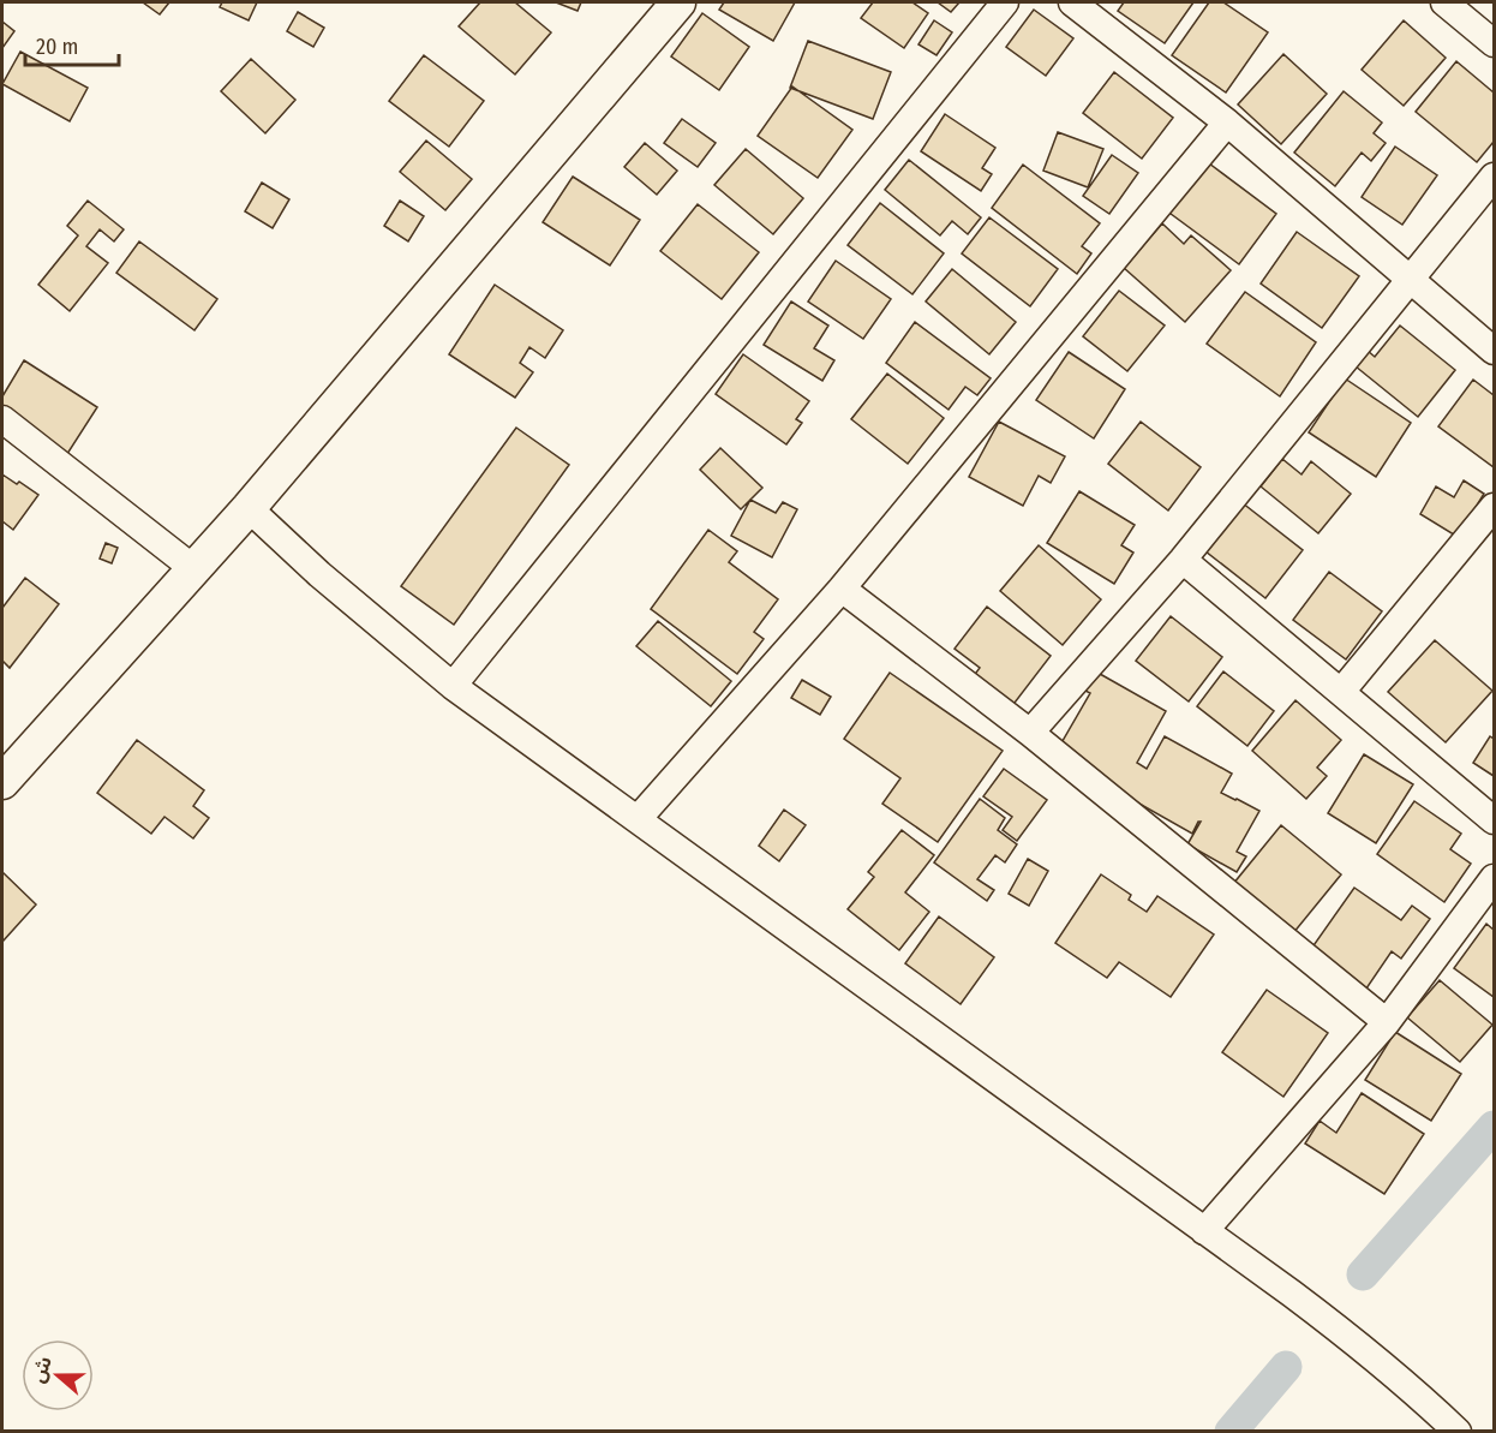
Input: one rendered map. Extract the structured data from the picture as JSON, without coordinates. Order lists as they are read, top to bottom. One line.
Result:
{"scale_bar":"20 m","north":"left"}
